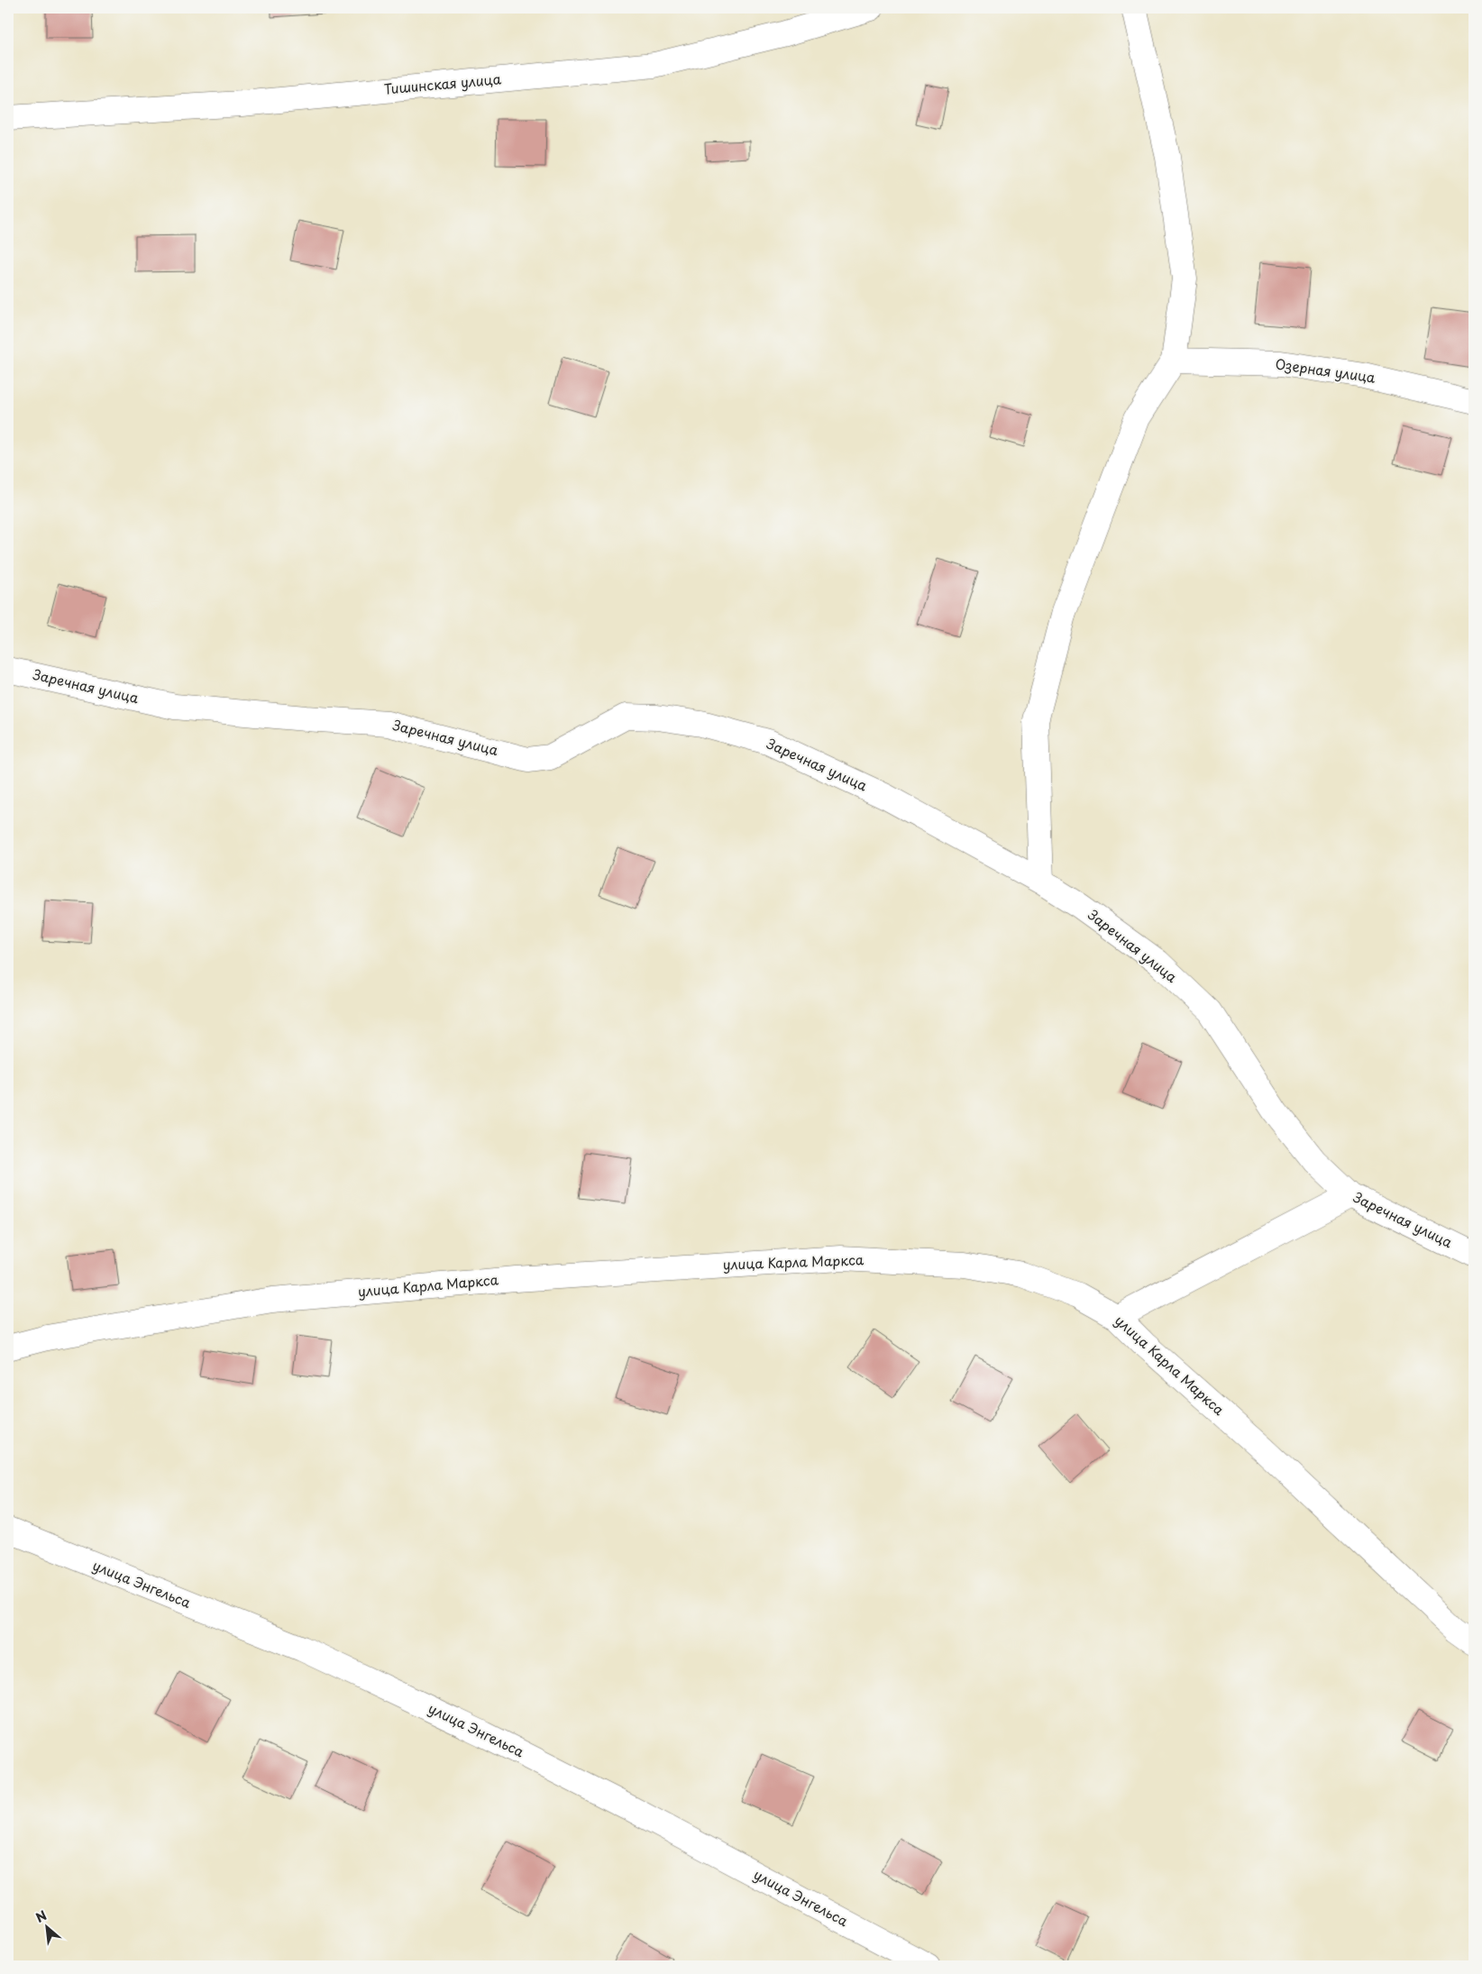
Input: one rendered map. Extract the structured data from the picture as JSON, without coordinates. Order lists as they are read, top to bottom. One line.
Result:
{"streets":{"street":["Тишинская улица","Озерная улица","Заречная улица","улица Карла Маркса","улица Энгельса"]},"north":"top left"}
